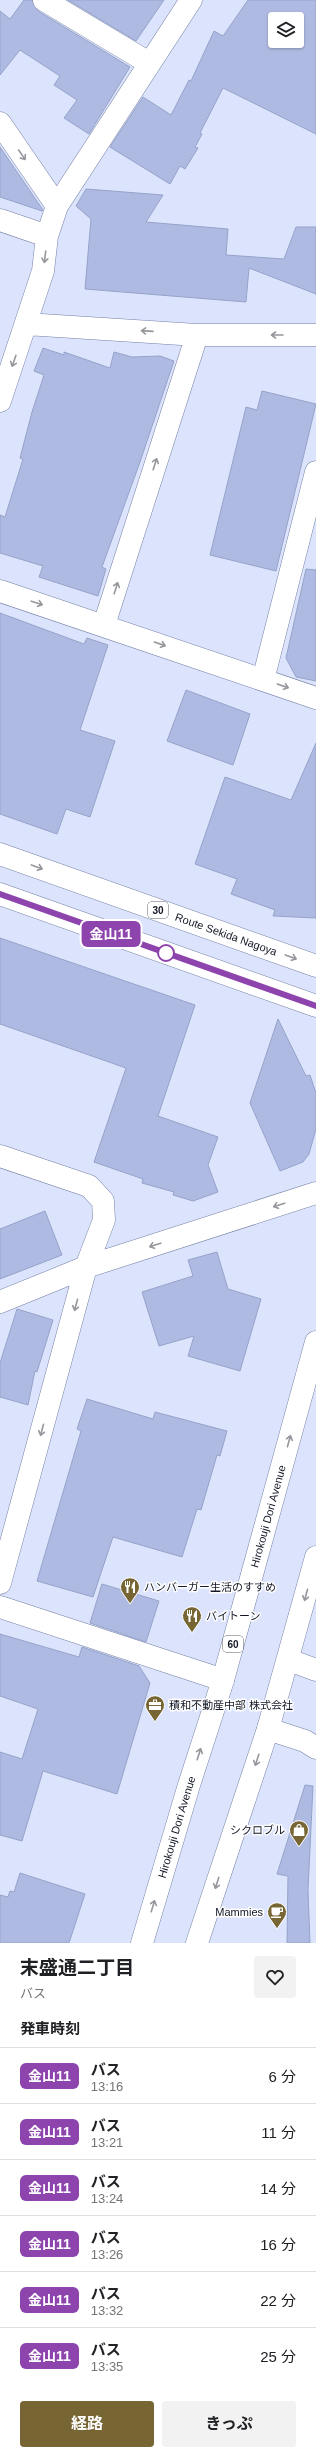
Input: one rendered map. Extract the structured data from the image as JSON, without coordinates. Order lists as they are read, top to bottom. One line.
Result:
{"streets":{"street":["30","Route Sekida Nagoya","Hirokouji Dori Avenue","60"]},"places":{"restaurant":["ハンバーガー生活のすすめ","バイトーン"],"office":["積和不動産中部 株式会社"],"shop":["シクロブル"],"cafe":["Mammies"]},"lines":["bus line 金山11"],"page":{"on_map":"金山11","heading":[["末盛通二丁目","バス"],"発車時刻"],"list":[{"mark":"金山11","name":"バス","note":"13:16","value":"6 分"},{"mark":"金山11","name":"バス","note":"13:21","value":"11 分"},{"mark":"金山11","name":"バス","note":"13:24","value":"14 分"},{"mark":"金山11","name":"バス","note":"13:26","value":"16 分"},{"mark":"金山11","name":"バス","note":"13:32","value":"22 分"},{"mark":"金山11","name":"バス","note":"13:35","value":"25 分"}],"buttons":["経路","きっぷ"]}}
